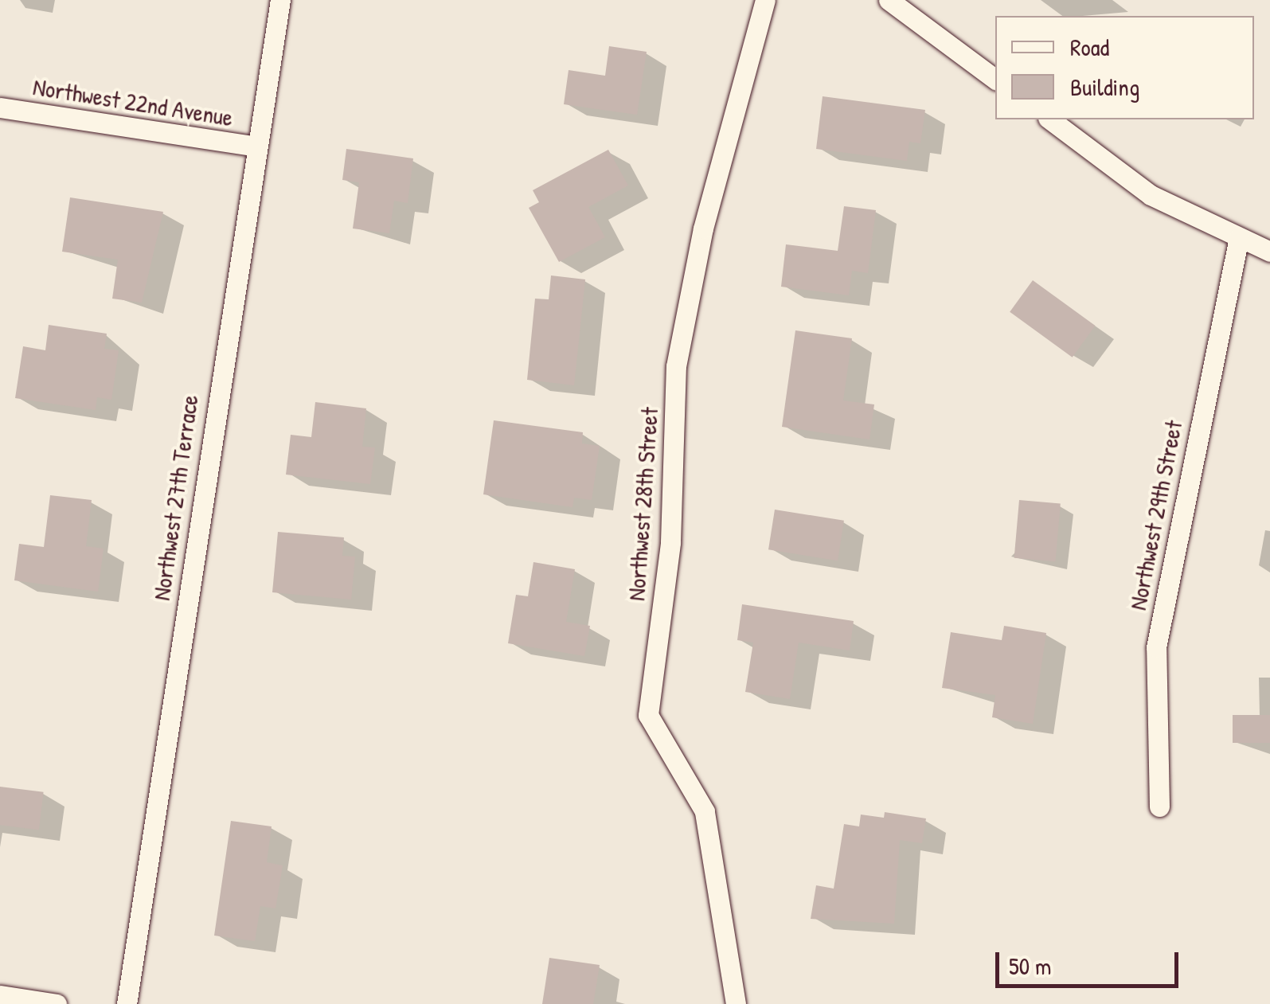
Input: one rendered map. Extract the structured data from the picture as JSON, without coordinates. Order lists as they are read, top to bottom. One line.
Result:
{"streets":{"street":["Northwest 22nd Avenue","Northwest 27th Terrace","Northwest 28th Street","Northwest 29th Street"]},"crossings":[["Northwest 22nd Avenue","Northwest 27th Terrace"]],"legend":["Road","Building"],"scale_bar":"50 m"}
